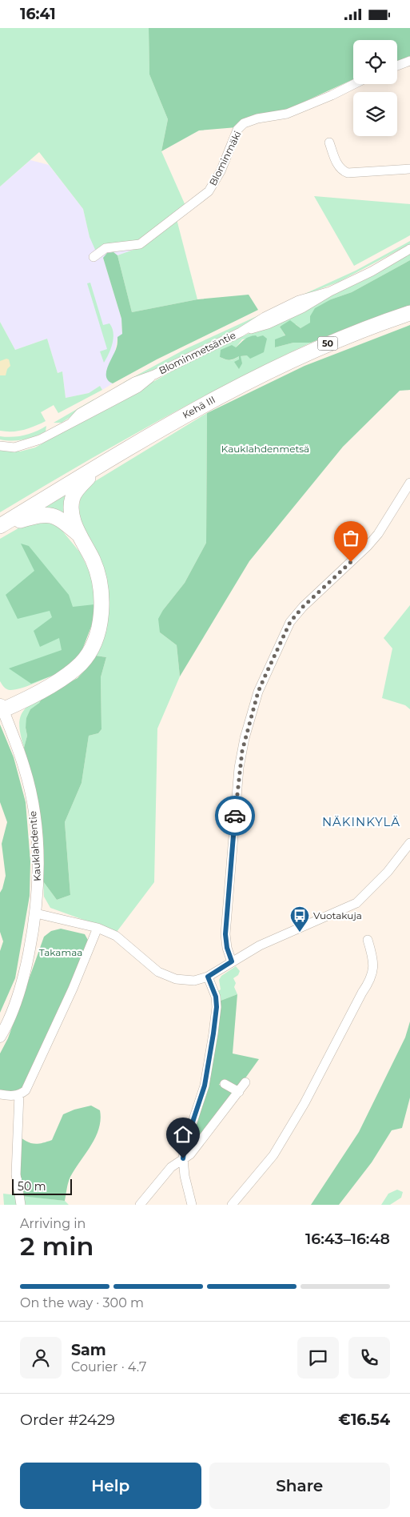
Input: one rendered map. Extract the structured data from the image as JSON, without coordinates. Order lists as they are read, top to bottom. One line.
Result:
{"streets":{"highway":["50","Kehä III"],"street":["Blominmäki","Blominmetsäntie","Kauklahdentie"]},"districts":["NÄKINKYLÄ"],"parks":["Kauklahdenmetsä","Takamaa"],"places":{"bus stop":["Vuotakuja"]},"scale_bar":"50 m","page":{"status":"16:41","scale":"50 m","heading":["2 min","Arriving in","16:43–16:48"],"panel":["Sam","Courier · 4.7","Order #2429","€16.54"],"bar":"On the way · 300 m","buttons":["Help","Share"]}}
